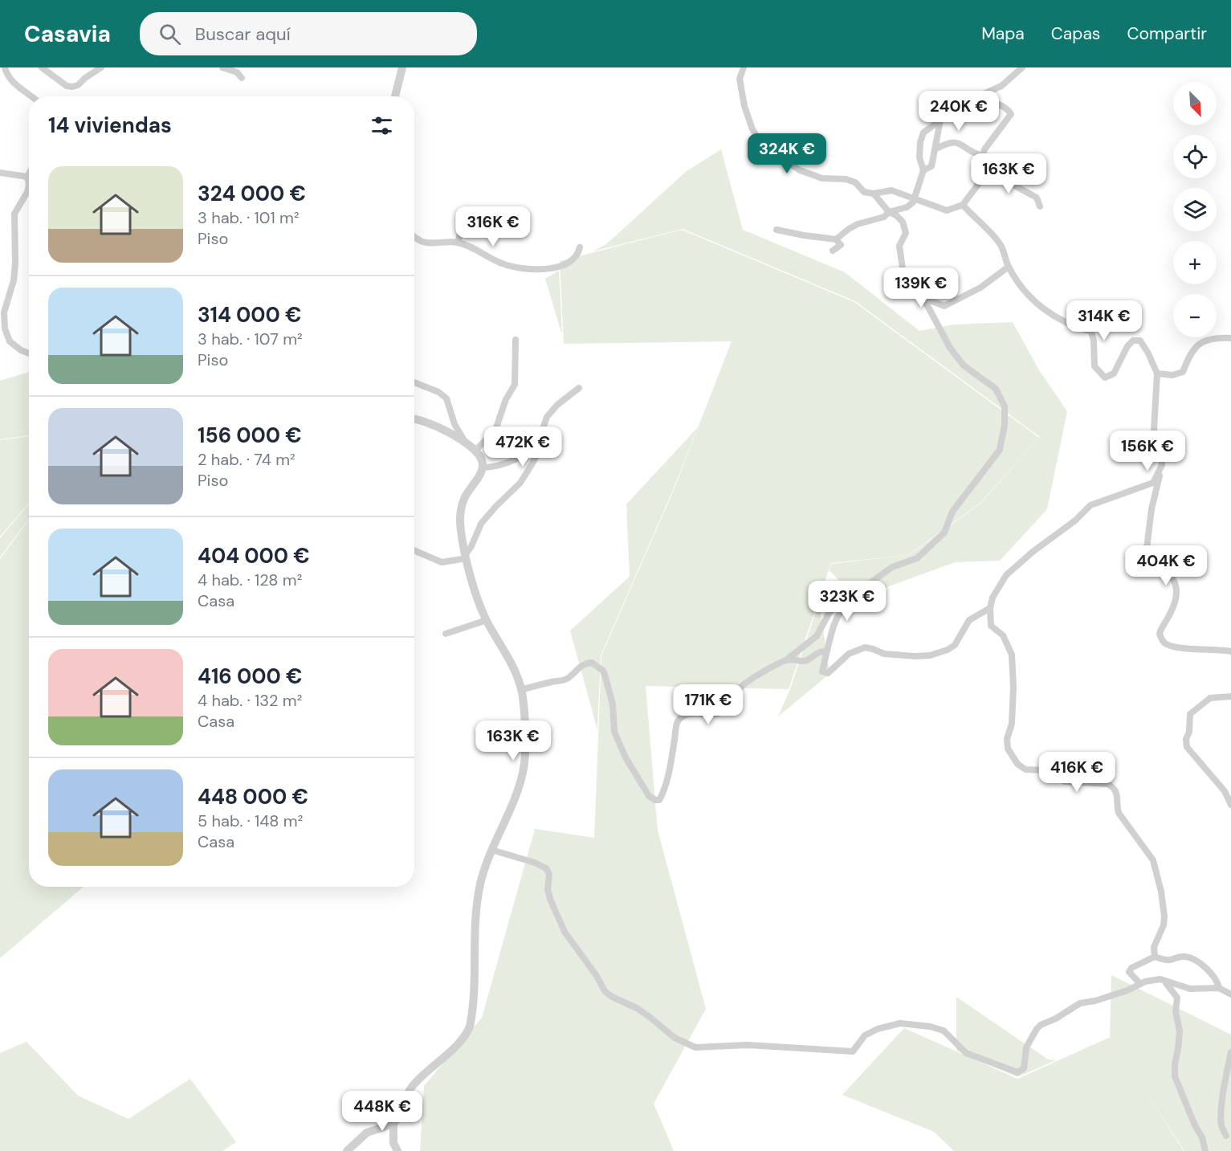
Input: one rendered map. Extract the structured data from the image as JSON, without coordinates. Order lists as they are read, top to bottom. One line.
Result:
{"north":"bottom right","page":{"header":"Casavia","search":"Buscar aquí","nav":["Mapa","Capas","Compartir"],"map_buttons":["+","−"],"price":["240K €","324K €","163K €","316K €","139K €","314K €","472K €","156K €","404K €","323K €","171K €","163K €","416K €","448K €"],"heading":"14 viviendas","list":[{"name":"324 000 €","note":"3 hab. · 101 m² · Piso"},{"name":"314 000 €","note":"3 hab. · 107 m² · Piso"},{"name":"156 000 €","note":"2 hab. · 74 m² · Piso"},{"name":"404 000 €","note":"4 hab. · 128 m² · Casa"},{"name":"416 000 €","note":"4 hab. · 132 m² · Casa"},{"name":"448 000 €","note":"5 hab. · 148 m² · Casa"}]}}
